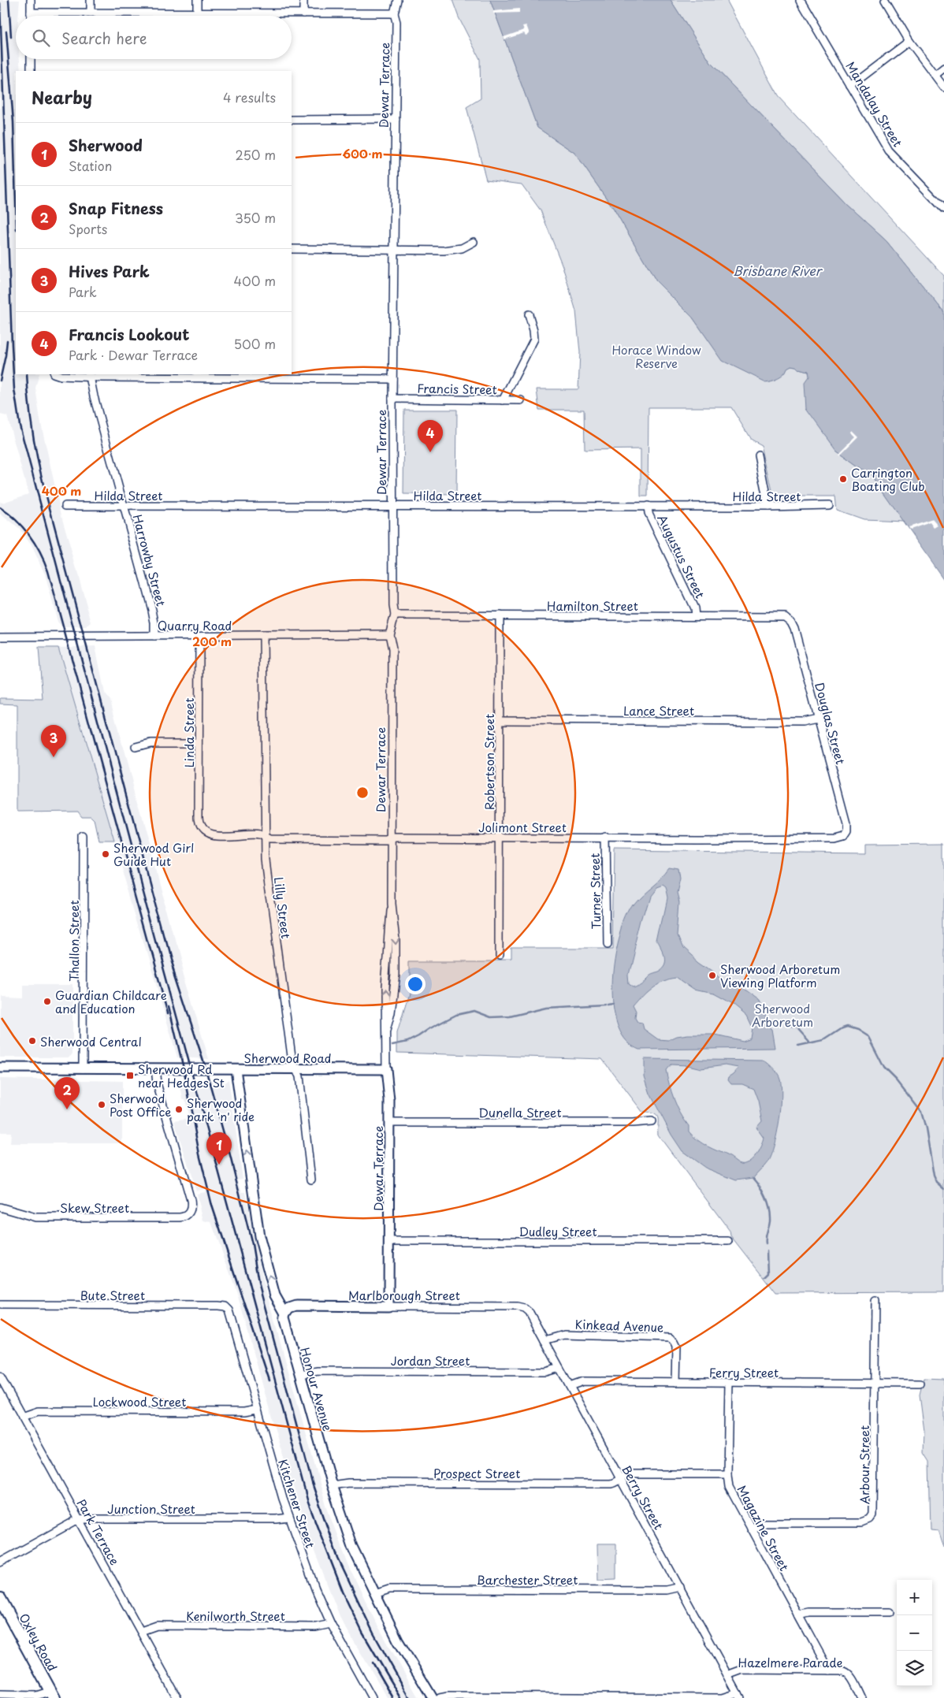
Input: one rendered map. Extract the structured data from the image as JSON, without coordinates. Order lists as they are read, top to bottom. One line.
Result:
{"streets":{"main road":["Oxley Road"],"street":["Dewar Terrace","Mandalay Street","Francis Street","Hilda Street","Augustus Street","Harrowby Street","Hamilton Street","Quarry Road","Lance Street","Douglas Street","Linda Street","Robertson Street","Jolimont Street","Turner Street","Lilly Street","Thallon Street","Sherwood Road","Dunella Street","Skew Street","Dudley Street","Bute Street","Marlborough Street","Kinkead Avenue","Jordan Street","Ferry Street","Honour Avenue","Lockwood Street","Arbour Street","Prospect Street","Berry Street","Kitchener Street","Junction Street","Magazine Street","Park Terrace","Barchester Street","Kenilworth Street","Hazelmere Parade"]},"crossings":[["Dewar Terrace","Francis Street"],["Dewar Terrace","Hilda Street"],["Dewar Terrace","Hamilton Street"],["Dewar Terrace","Quarry Road"],["Dewar Terrace","Jolimont Street"],["Dewar Terrace","Sherwood Road"],["Dewar Terrace","Dunella Street"],["Dewar Terrace","Dudley Street"],["Dewar Terrace","Marlborough Street"],["Hilda Street","Augustus Street"],["Hilda Street","Harrowby Street"],["Augustus Street","Hamilton Street"],["Harrowby Street","Quarry Road"],["Hamilton Street","Douglas Street"],["Hamilton Street","Robertson Street"],["Quarry Road","Linda Street"],["Quarry Road","Lilly Street"],["Lance Street","Douglas Street"],["Lance Street","Robertson Street"],["Douglas Street","Jolimont Street"],["Linda Street","Jolimont Street"],["Robertson Street","Jolimont Street"],["Jolimont Street","Turner Street"],["Jolimont Street","Lilly Street"],["Lilly Street","Sherwood Road"],["Thallon Street","Sherwood Road"],["Sherwood Road","Skew Street"],["Sherwood Road","Honour Avenue"],["Bute Street","Kitchener Street"],["Marlborough Street","Honour Avenue"],["Marlborough Street","Berry Street"],["Kinkead Avenue","Ferry Street"],["Kinkead Avenue","Berry Street"],["Jordan Street","Honour Avenue"],["Jordan Street","Berry Street"],["Ferry Street","Arbour Street"],["Ferry Street","Berry Street"],["Ferry Street","Magazine Street"],["Honour Avenue","Prospect Street"],["Honour Avenue","Barchester Street"],["Lockwood Street","Kitchener Street"],["Lockwood Street","Park Terrace"],["Arbour Street","Magazine Street"],["Prospect Street","Berry Street"],["Prospect Street","Magazine Street"],["Berry Street","Barchester Street"],["Berry Street","Hazelmere Parade"],["Kitchener Street","Junction Street"],["Kitchener Street","Kenilworth Street"],["Junction Street","Park Terrace"],["Magazine Street","Hazelmere Parade"],["Park Terrace","Kenilworth Street"]],"one_way":["Honour Avenue"],"water":["Brisbane River"],"parks":["Horace Window Reserve","Sherwood Arboretum"],"places":{"other":["Carrington Boating Club","Sherwood Girl Guide Hut","Sherwood Arboretum Viewing Platform","Guardian Childcare and Education","Sherwood Central","Sherwood Post Office","Sherwood park 'n' ride"],"transit":["Sherwood Rd near Hedges St"]},"page":{"search":"Search here","heading":["Nearby","4 results"],"list":[{"mark":"1","name":"Sherwood","note":"Station","value":"250 m"},{"mark":"2","name":"Snap Fitness","note":"Sports","value":"350 m"},{"mark":"3","name":"Hives Park","note":"Park","value":"400 m"},{"mark":"4","name":"Francis Lookout","note":"Park · Dewar Terrace","value":"500 m"}],"pins":["4","3","2","1"],"map_buttons":["+","−"]},"rings":["600 m","400 m","200 m"]}
